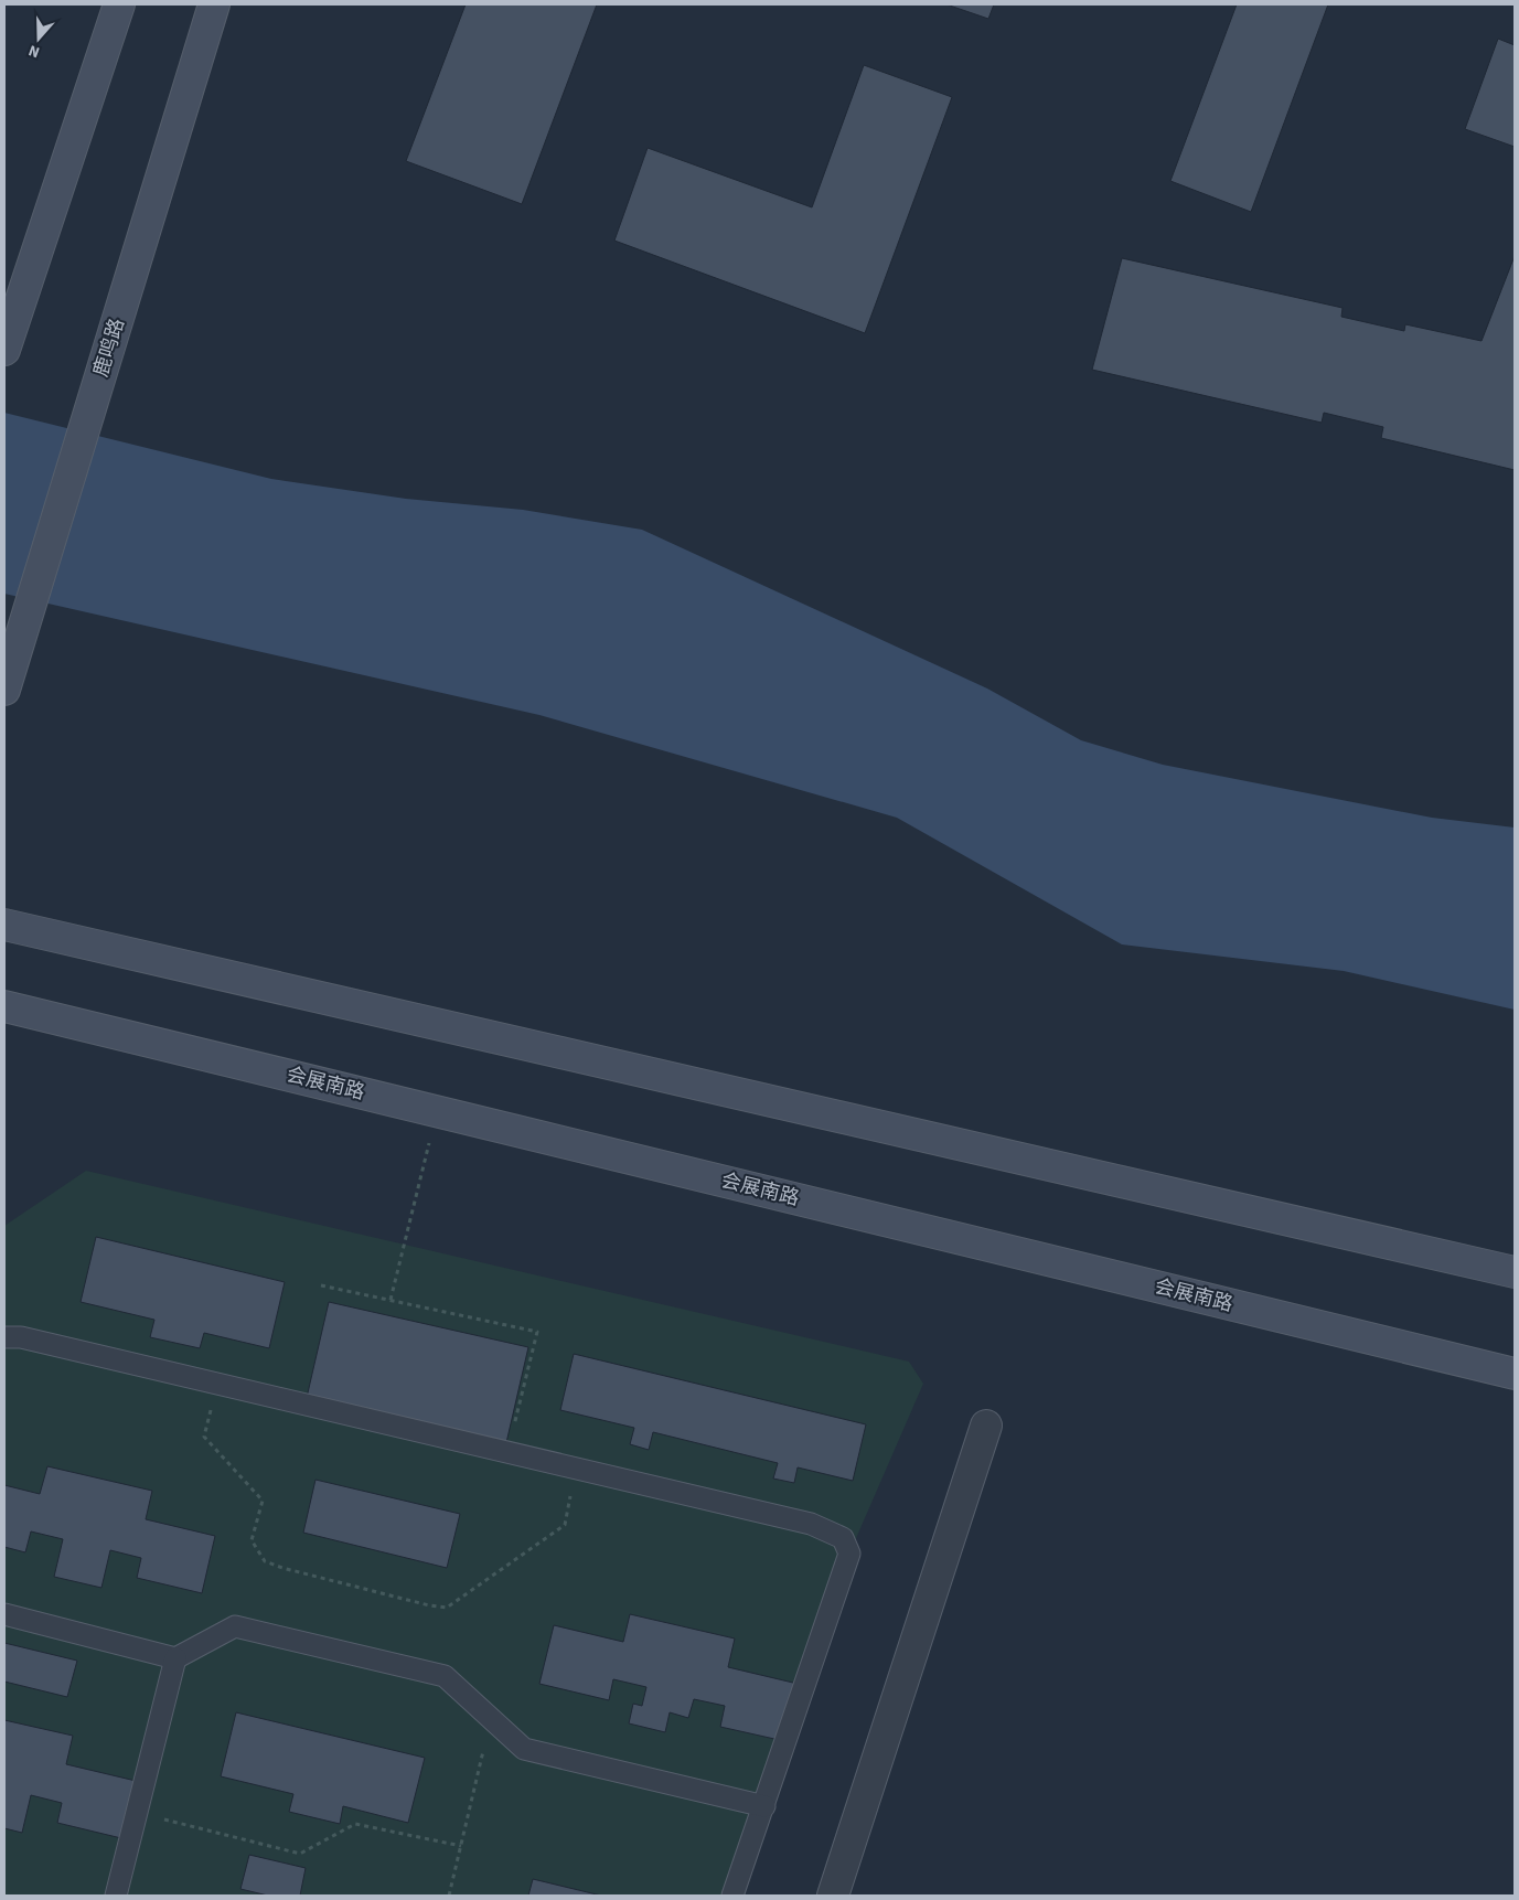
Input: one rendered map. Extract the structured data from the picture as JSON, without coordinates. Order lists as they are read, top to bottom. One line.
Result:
{"streets":{"main road":["鹿鸣路","会展南路"]},"north":"bottom"}
